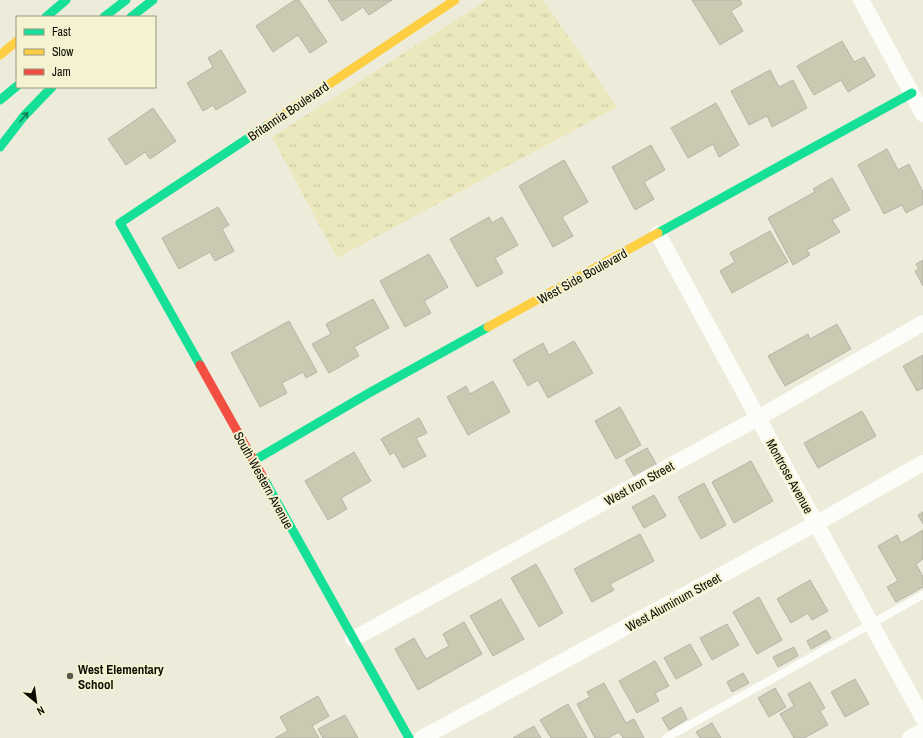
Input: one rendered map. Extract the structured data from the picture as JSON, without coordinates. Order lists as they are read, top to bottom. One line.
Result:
{"streets":{"main road":["Britannia Boulevard","West Side Boulevard","South Western Avenue"],"street":["Montrose Avenue","West Iron Street","West Aluminum Street"]},"crossings":[["Britannia Boulevard","South Western Avenue"],["West Side Boulevard","Montrose Avenue"],["West Side Boulevard","South Western Avenue"],["Montrose Avenue","West Iron Street"],["Montrose Avenue","West Aluminum Street"],["South Western Avenue","West Iron Street"]],"places":["West Elementary School"],"legend":["Fast","Slow","Jam"],"north":"bottom right"}
